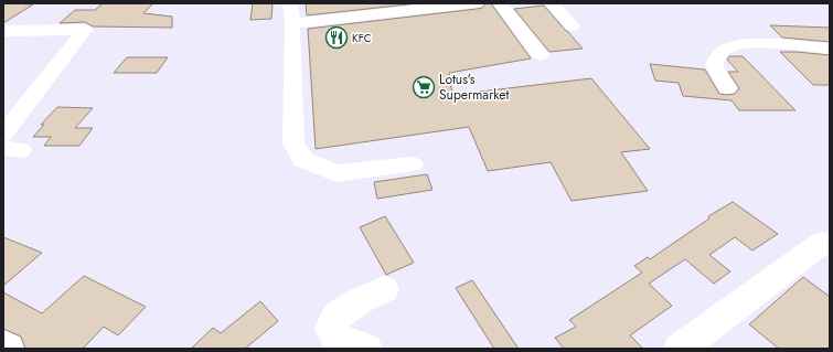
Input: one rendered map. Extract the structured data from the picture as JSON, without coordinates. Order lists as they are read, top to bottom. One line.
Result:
{"places":{"restaurant":["KFC"],"supermarket":["Lotus's Supermarket"]}}
